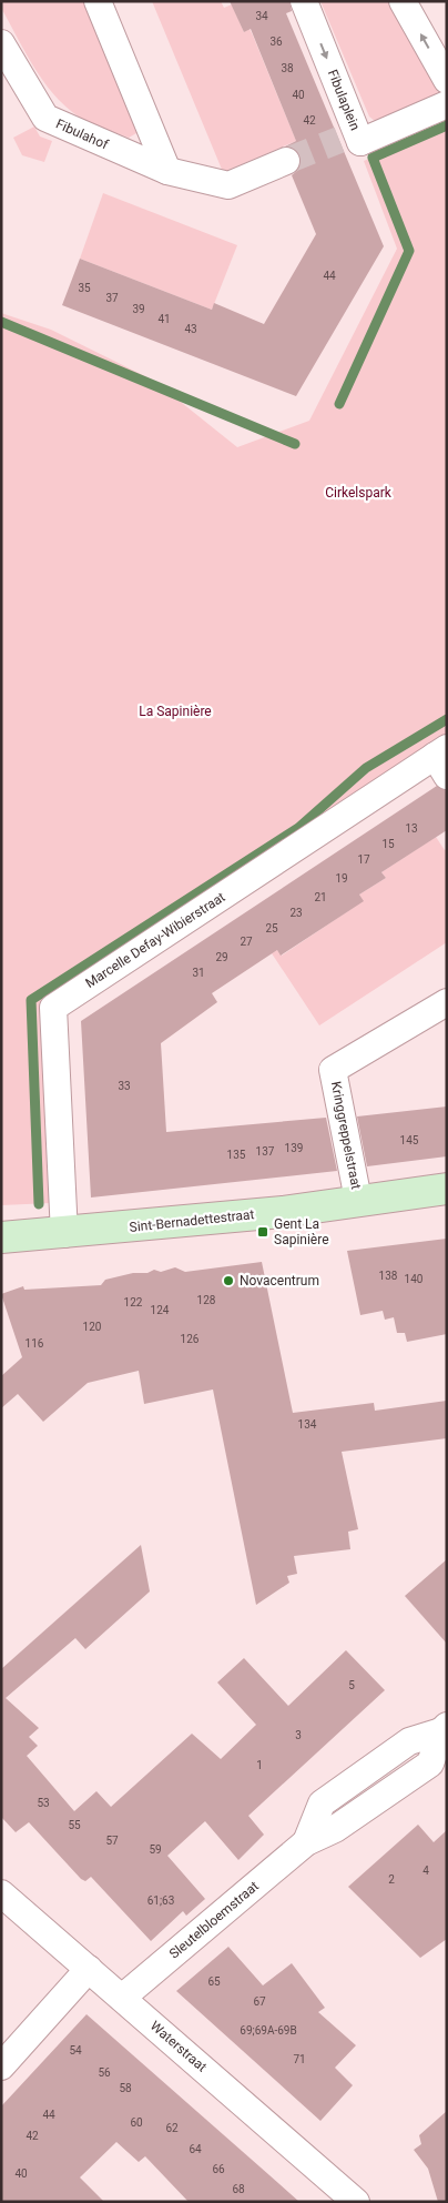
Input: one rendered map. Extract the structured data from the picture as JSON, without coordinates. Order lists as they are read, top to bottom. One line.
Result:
{"streets":{"street":["Fibulaplein","Fibulahof","Marcelle Defay-Wibierstraat","Kringgreppelstraat","Sint-Bernadettestraat","Sleutelbloemstraat","Waterstraat"]},"crossings":[["Marcelle Defay-Wibierstraat","Sint-Bernadettestraat"],["Kringgreppelstraat","Sint-Bernadettestraat"],["Sleutelbloemstraat","Waterstraat"]],"parks":["Cirkelspark","La Sapinière"],"places":{"transit":["Gent La Sapinière"],"other":["Novacentrum"]},"house_numbers":["34","36","38","40","42","44","35","37","39","41","43","13","15","17","19","21","23","25","27","29","31","33","145","139","137","135","138","140","128","122","124","120","126","116","134","5","3","1","53","55","57","59","4","2","61;63","65","67","69;69A-69B","54","71","56","58","44","60","62","42","64","66","40","68"]}
